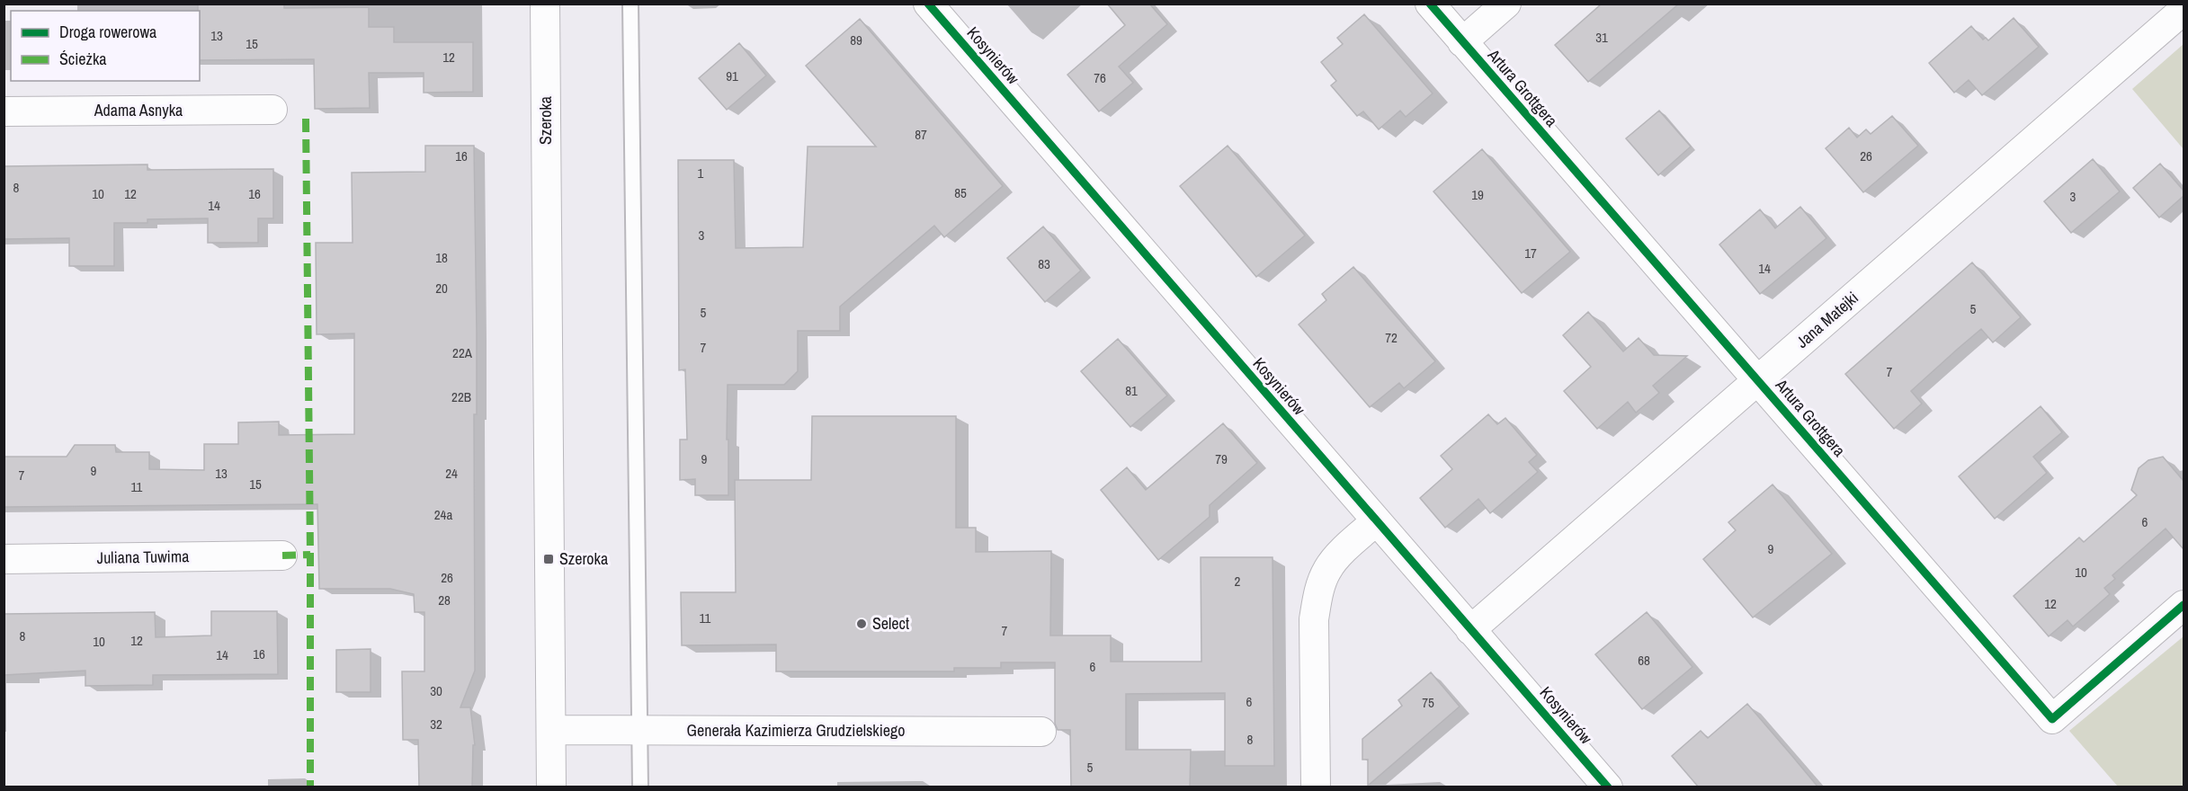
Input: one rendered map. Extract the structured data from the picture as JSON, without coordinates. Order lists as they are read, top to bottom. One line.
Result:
{"streets":{"street":["Kosynierów","Artura Grottgera","Adama Asnyka","Szeroka","Jana Matejki","Juliana Tuwima","Generała Kazimierza Grudzielskiego"]},"crossings":[["Kosynierów","Jana Matejki"],["Artura Grottgera","Jana Matejki"],["Szeroka","Generała Kazimierza Grudzielskiego"]],"places":{"transit":["Szeroka"],"other":["Select"]},"house_numbers":["13","31","89","15","12","91","76","87","16","26","1","8","85","10","12","16","19","3","14","3","17","18","83","14","20","5","5","72","7","22A","7","81","22B","9","79","9","13","24","7","15","11","24a","6","9","10","26","2","28","12","11","7","8","12","10","16","14","68","6","30","6","75","32","8","5"],"legend":["Droga rowerowa","Ścieżka"]}
